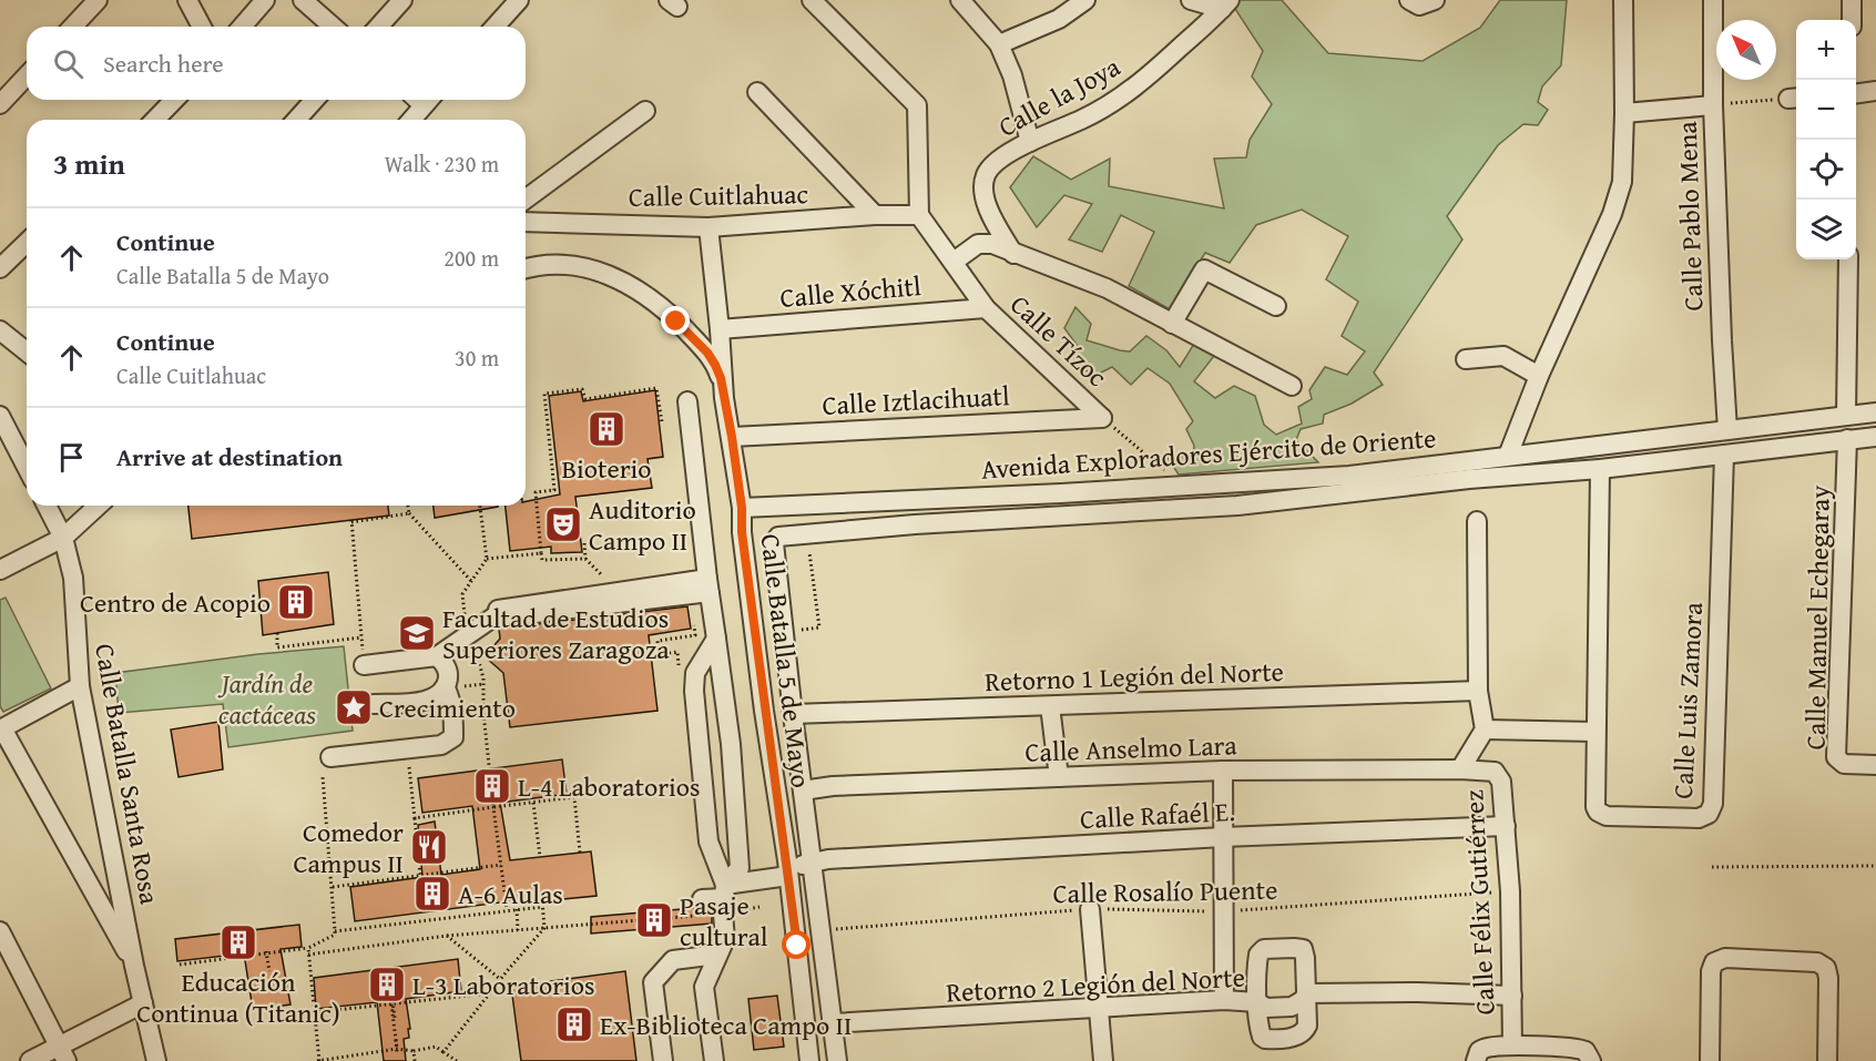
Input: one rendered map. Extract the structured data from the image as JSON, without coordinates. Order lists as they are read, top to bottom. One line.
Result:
{"streets":{"street":["Calle la Joya","Calle Cuitlahuac","Calle Pablo Mena","Calle Xóchitl","Calle Tízoc","Calle Iztlacihuatl","Avenida Exploradores Ejército de Oriente","Calle Manuel Echegaray","Calle Batalla 5 de Mayo","Retorno 1 Legión del Norte","Calle Luis Zamora","Calle Anselmo Lara","Calle Batalla Santa Rosa","Calle Rafaél E.","Calle Félix Gutiérrez","Retorno 2 Legión del Norte"],"path":["Calle Rosalío Puente"]},"crossings":[["Calle Cuitlahuac","Calle Tízoc"],["Calle Cuitlahuac","Calle Batalla 5 de Mayo"],["Calle Pablo Mena","Avenida Exploradores Ejército de Oriente"],["Calle Xóchitl","Calle Tízoc"],["Calle Xóchitl","Calle Batalla 5 de Mayo"],["Calle Tízoc","Calle Iztlacihuatl"],["Calle Tízoc","Avenida Exploradores Ejército de Oriente"],["Calle Iztlacihuatl","Calle Batalla 5 de Mayo"],["Avenida Exploradores Ejército de Oriente","Calle Manuel Echegaray"],["Avenida Exploradores Ejército de Oriente","Calle Batalla 5 de Mayo"],["Avenida Exploradores Ejército de Oriente","Calle Luis Zamora"],["Calle Batalla 5 de Mayo","Retorno 1 Legión del Norte"],["Calle Batalla 5 de Mayo","Calle Anselmo Lara"],["Calle Batalla 5 de Mayo","Calle Rafaél E."],["Calle Batalla 5 de Mayo","Calle Rosalío Puente"],["Calle Batalla 5 de Mayo","Retorno 2 Legión del Norte"],["Calle Anselmo Lara","Calle Félix Gutiérrez"],["Calle Rafaél E.","Calle Félix Gutiérrez"],["Calle Rosalío Puente","Calle Félix Gutiérrez"],["Calle Félix Gutiérrez","Retorno 2 Legión del Norte"]],"parks":["Jardín de cactáceas"],"places":{"building":["Bioterio","Centro de Acopio","L-4 Laboratorios","A-6 Aulas","Pasaje cultural","Educación Continua (Titanic)","L-3 Laboratorios","Ex-Biblioteca Campo II"],"theatre":["Auditorio Campo II"],"school or university":["Facultad de Estudios Superiores Zaragoza"],"place":["Crecimiento"],"restaurant":["Comedor Campus II"]},"north":"top left","page":{"map_buttons":["+","−"],"search":"Search here","heading":["3 min","Walk · 230 m"],"list":[["Continue","Calle Batalla 5 de Mayo","200 m"],["Continue","Calle Cuitlahuac","30 m"],"Arrive at destination"]}}
